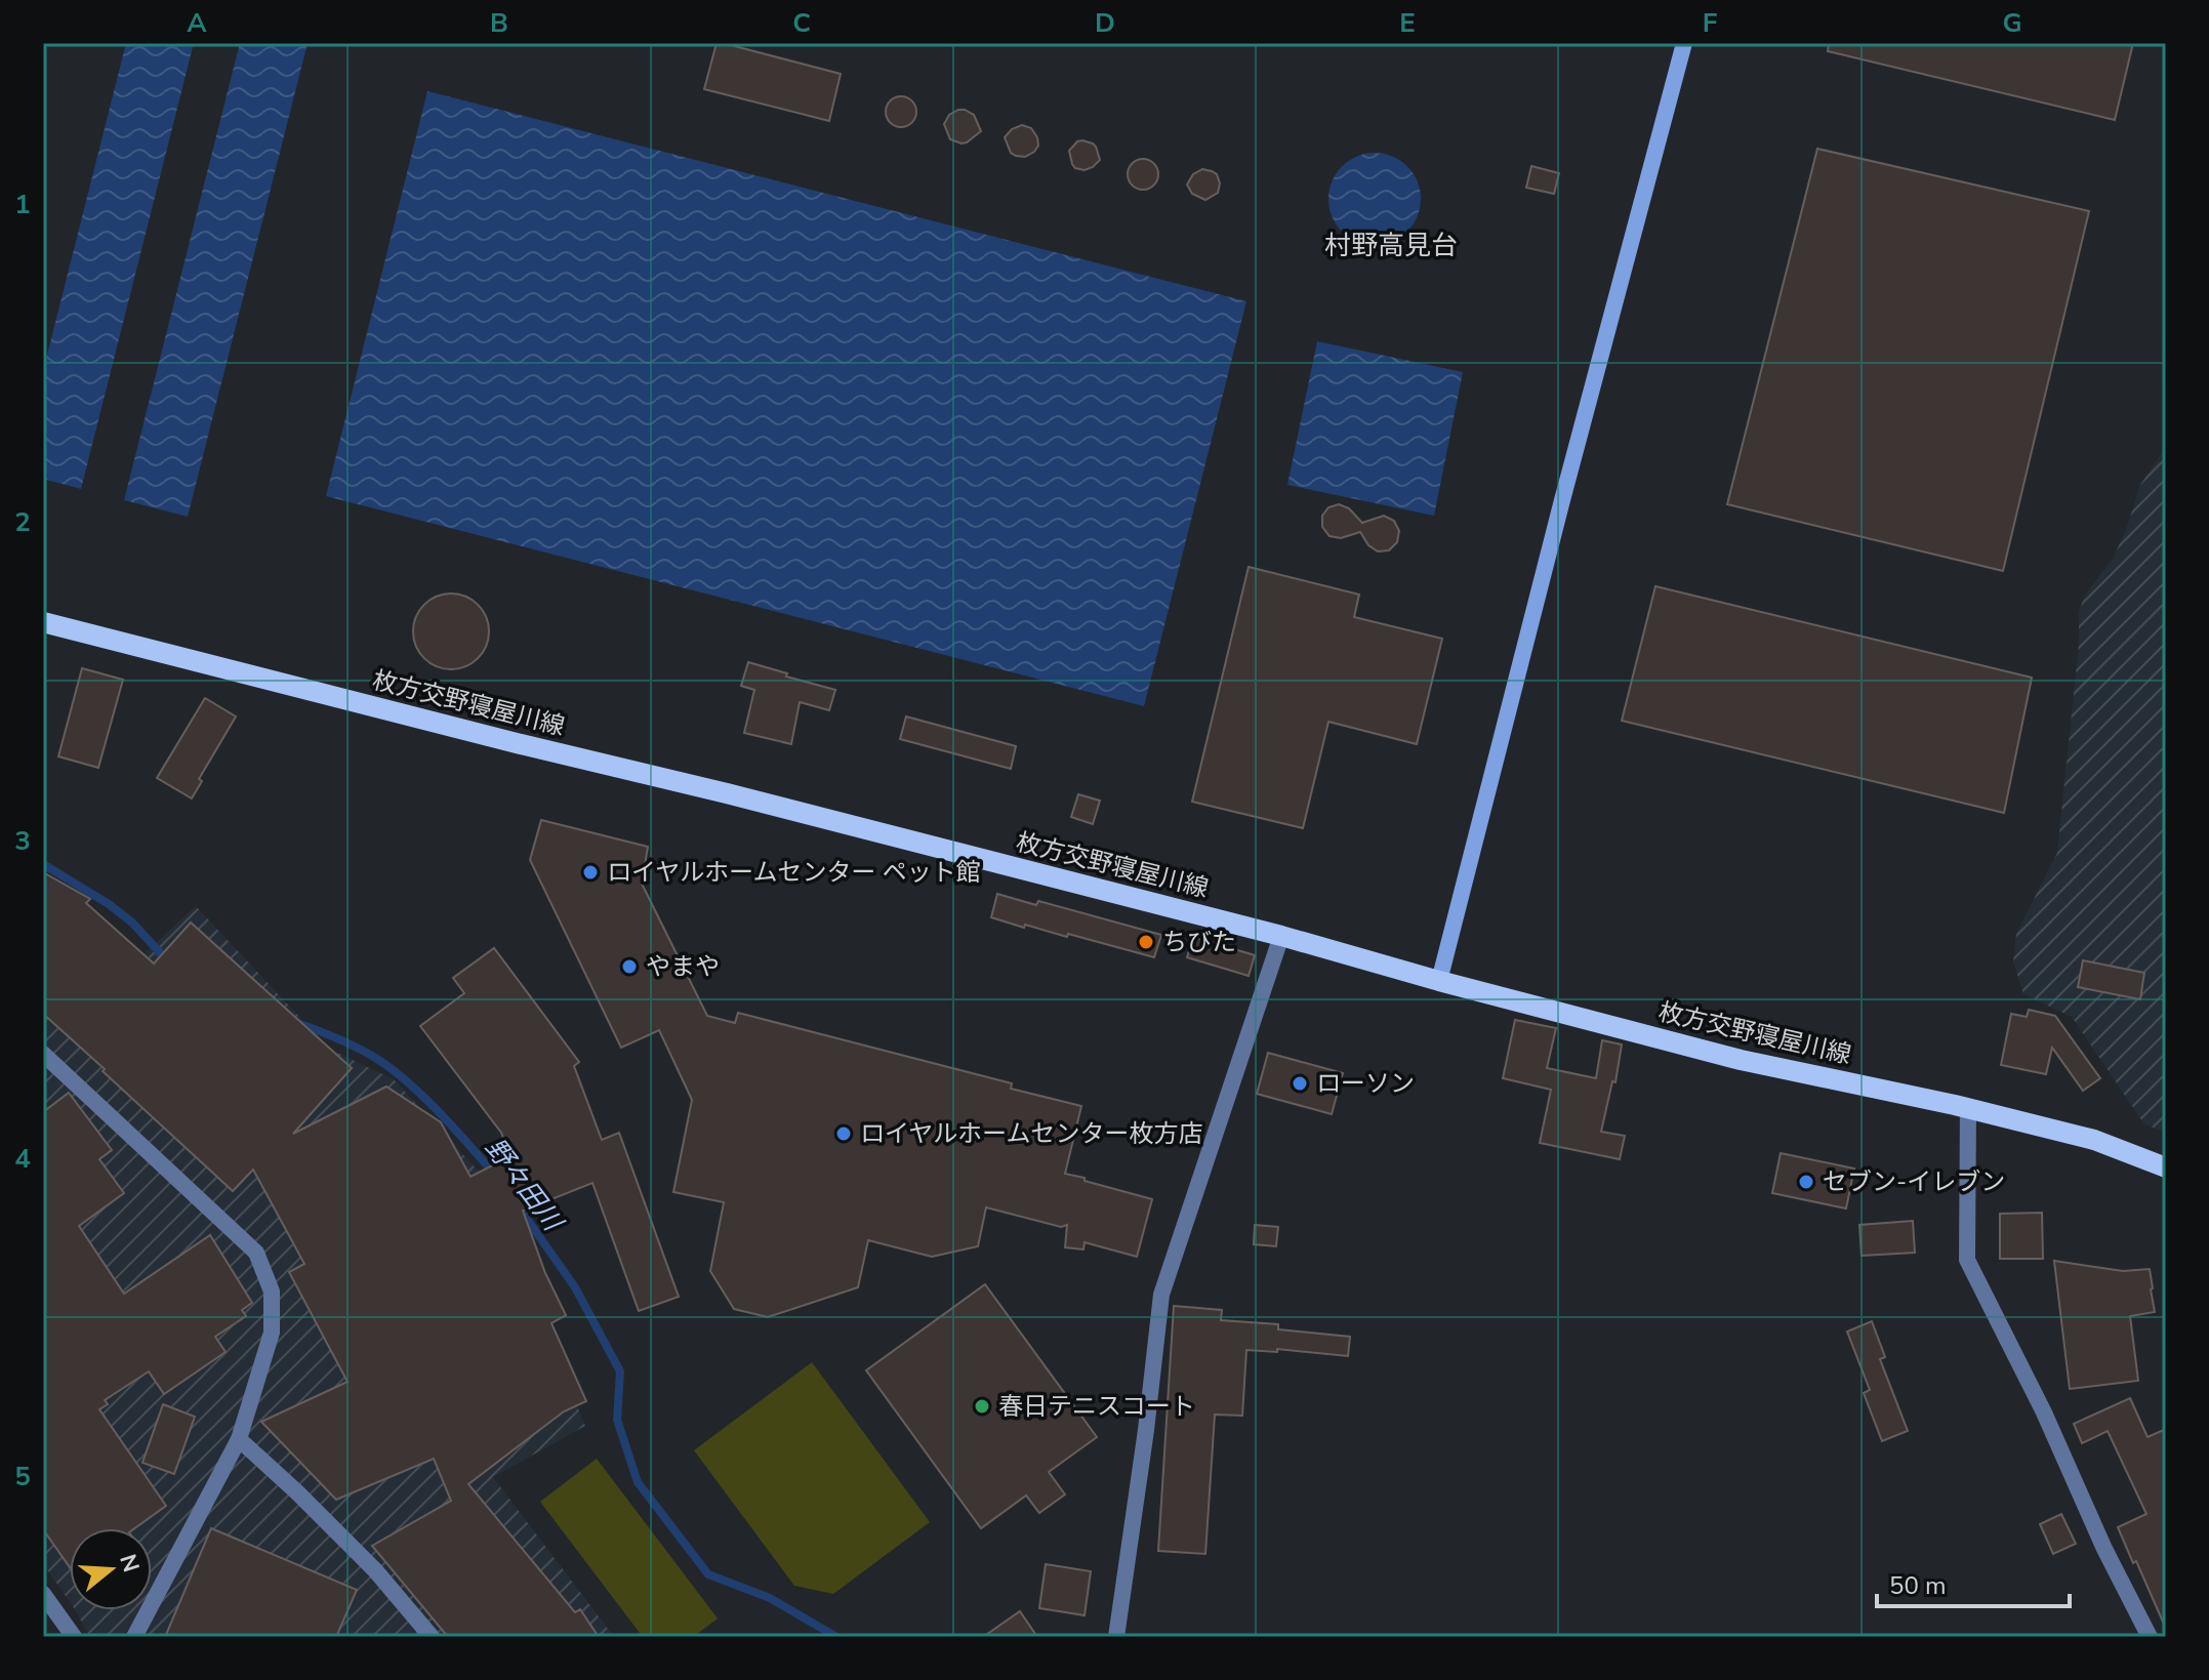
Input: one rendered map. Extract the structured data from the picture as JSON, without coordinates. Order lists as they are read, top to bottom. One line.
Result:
{"streets":{"main road":["枚方交野寝屋川線"]},"districts":["村野高見台"],"water":["野々田川"],"places":["ロイヤルホームセンター ペット館","ちびた","やまや","ローソン","ロイヤルホームセンター枚方店","セブン-イレブン","春日テニスコート"],"scale_bar":"50 m","north":"right","grid":{"columns":["A","B","C","D","E","F","G"],"rows":["1","2","3","4","5"]}}
